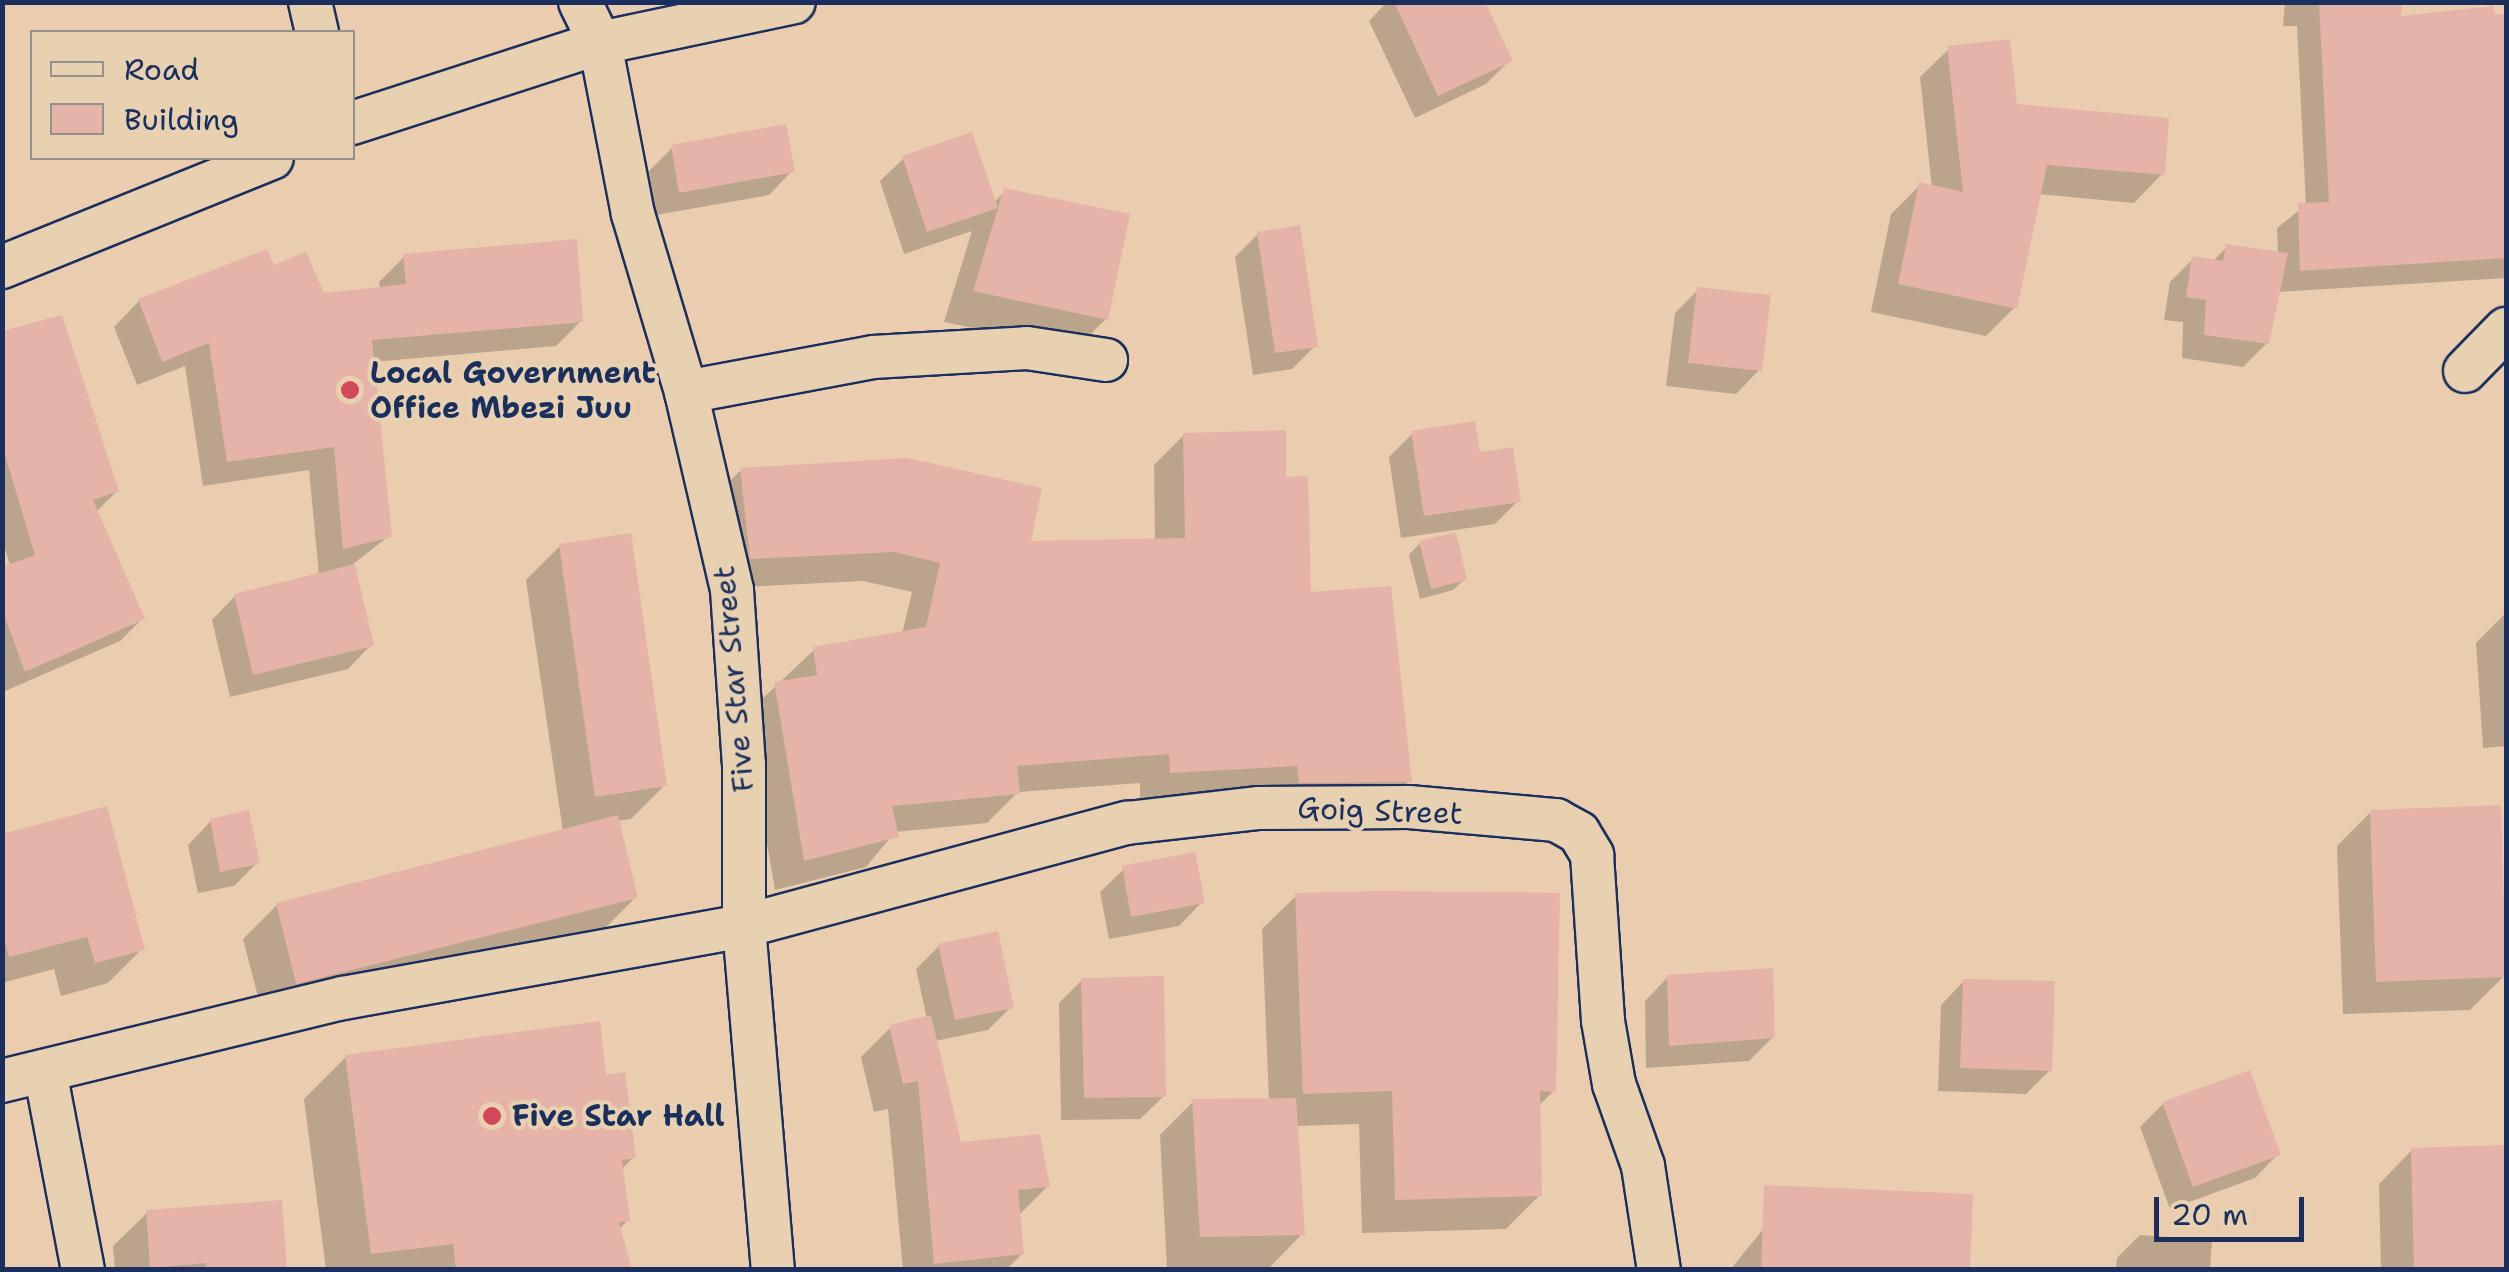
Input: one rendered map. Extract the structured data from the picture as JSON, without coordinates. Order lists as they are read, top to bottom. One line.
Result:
{"streets":{"street":["Five Star Street","Goig Street"]},"crossings":[["Five Star Street","Goig Street"]],"places":["Local Government Office Mbezi Juu","Five Star Hall"],"legend":["Road","Building"],"scale_bar":"20 m"}
